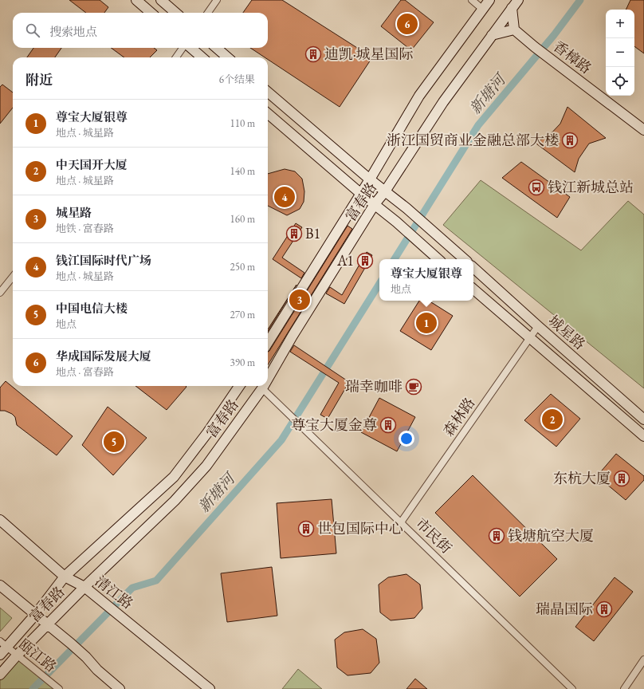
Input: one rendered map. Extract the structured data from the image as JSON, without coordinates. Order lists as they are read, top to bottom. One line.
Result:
{"streets":{"main road":["香樟路","富春路","城星路","清江路"],"street":["森林路","市民街","瓯江路"]},"crossings":[["富春路","市民街"],["富春路","清江路"],["富春路","瓯江路"],["城星路","森林路"],["森林路","市民街"]],"water":["新塘河"],"places":{"building":["迪凯·城星国际","浙江国贸商业金融总部大楼","B1","A1","尊宝大厦金尊","东杭大厦","世包国际中心","钱塘航空大厦","瑞晶国际"],"bus stop":["钱江新城总站"],"cafe":["瑞幸咖啡"]},"page":{"map_buttons":["+","−"],"pins":["6","4","3","1","2","5"],"search":"搜索地点","heading":["附近","6个结果"],"list":[{"mark":"1","name":"尊宝大厦银尊","note":"地点 · 城星路","value":"110 m"},{"mark":"2","name":"中天国开大厦","note":"地点 · 城星路","value":"140 m"},{"mark":"3","name":"城星路","note":"地铁 · 富春路","value":"160 m"},{"mark":"4","name":"钱江国际时代广场","note":"地点 · 城星路","value":"250 m"},{"mark":"5","name":"中国电信大楼","note":"地点","value":"270 m"},{"mark":"6","name":"华成国际发展大厦","note":"地点 · 富春路","value":"390 m"}],"popup":["尊宝大厦银尊","地点"]}}
